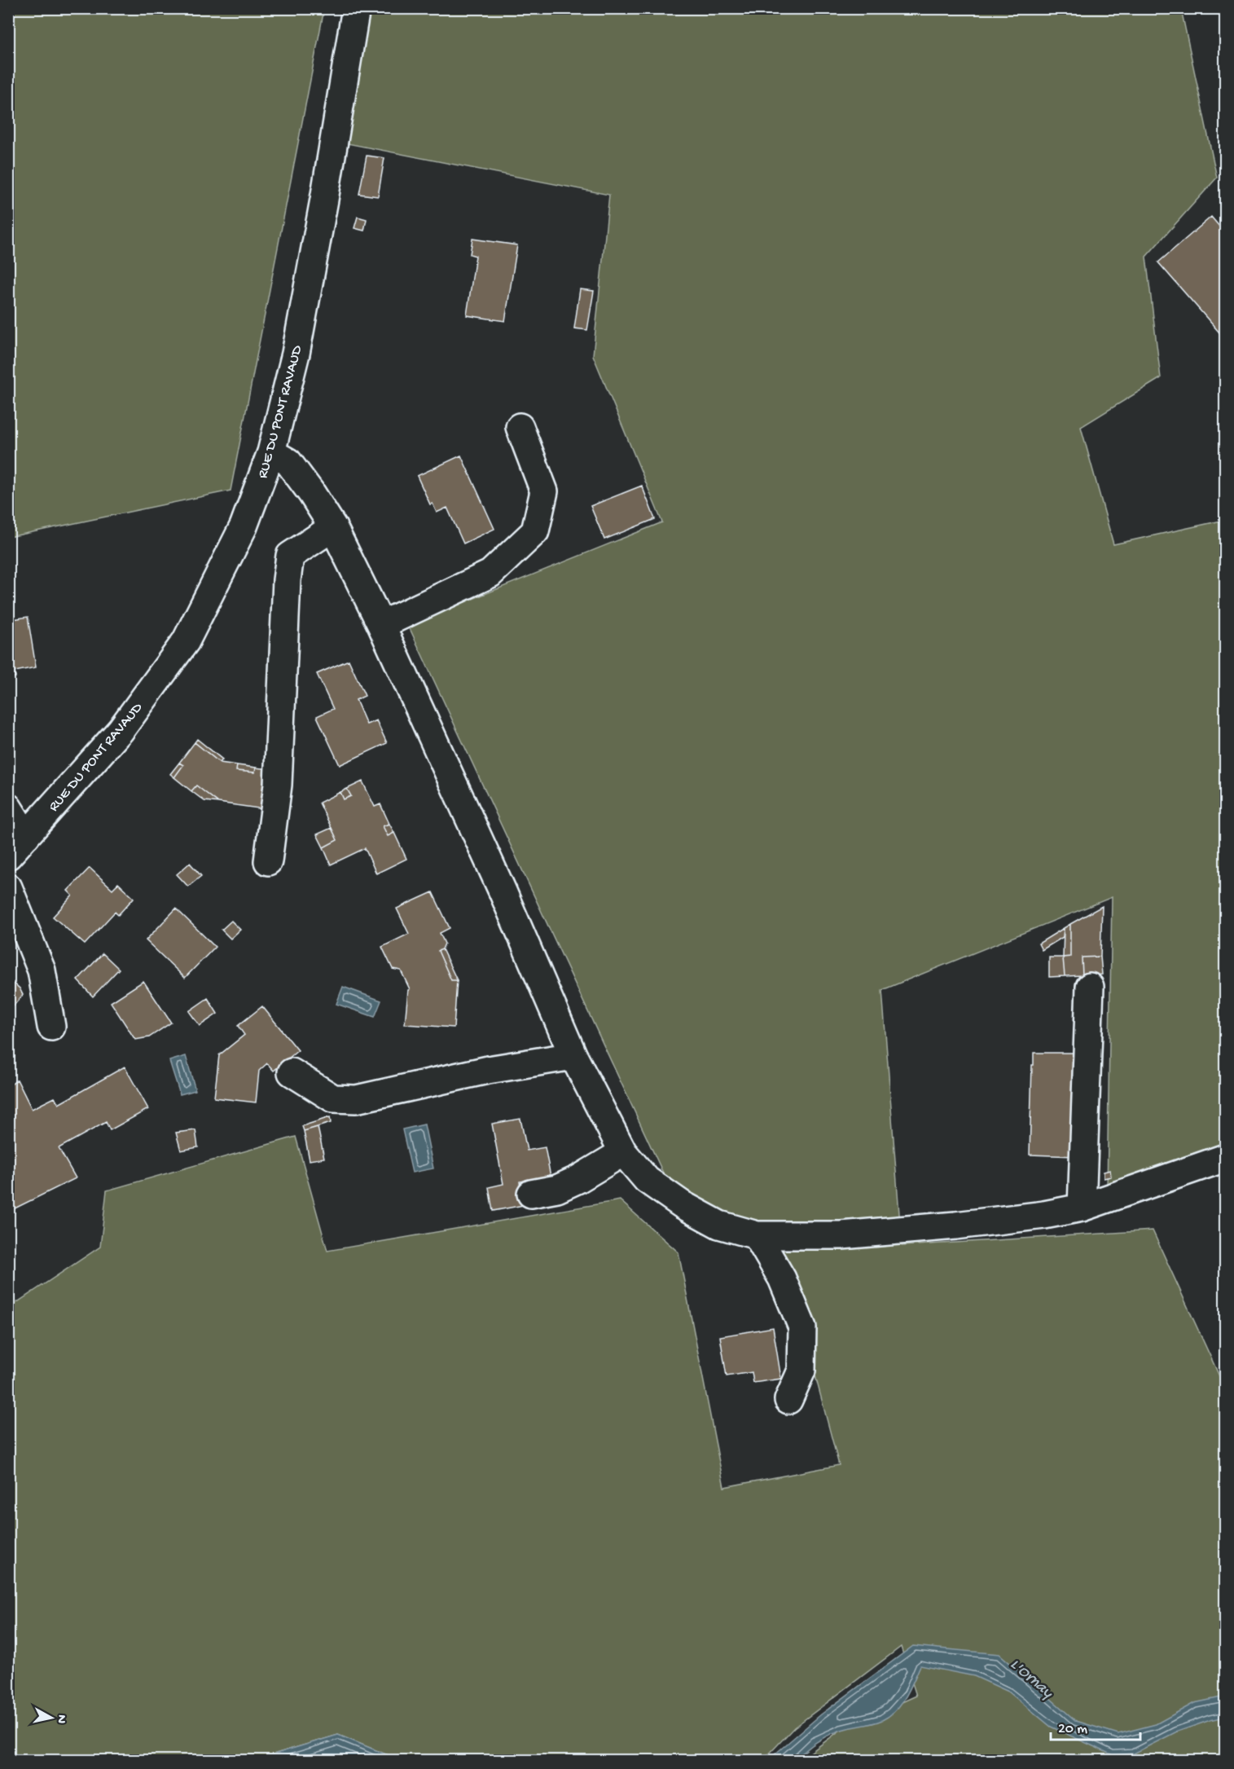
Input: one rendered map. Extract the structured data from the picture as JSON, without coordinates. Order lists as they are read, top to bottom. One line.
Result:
{"streets":{"street":["RUE DU PONT RAVAUD"]},"water":["L'Ornay"],"scale_bar":"20 m","north":"right"}
